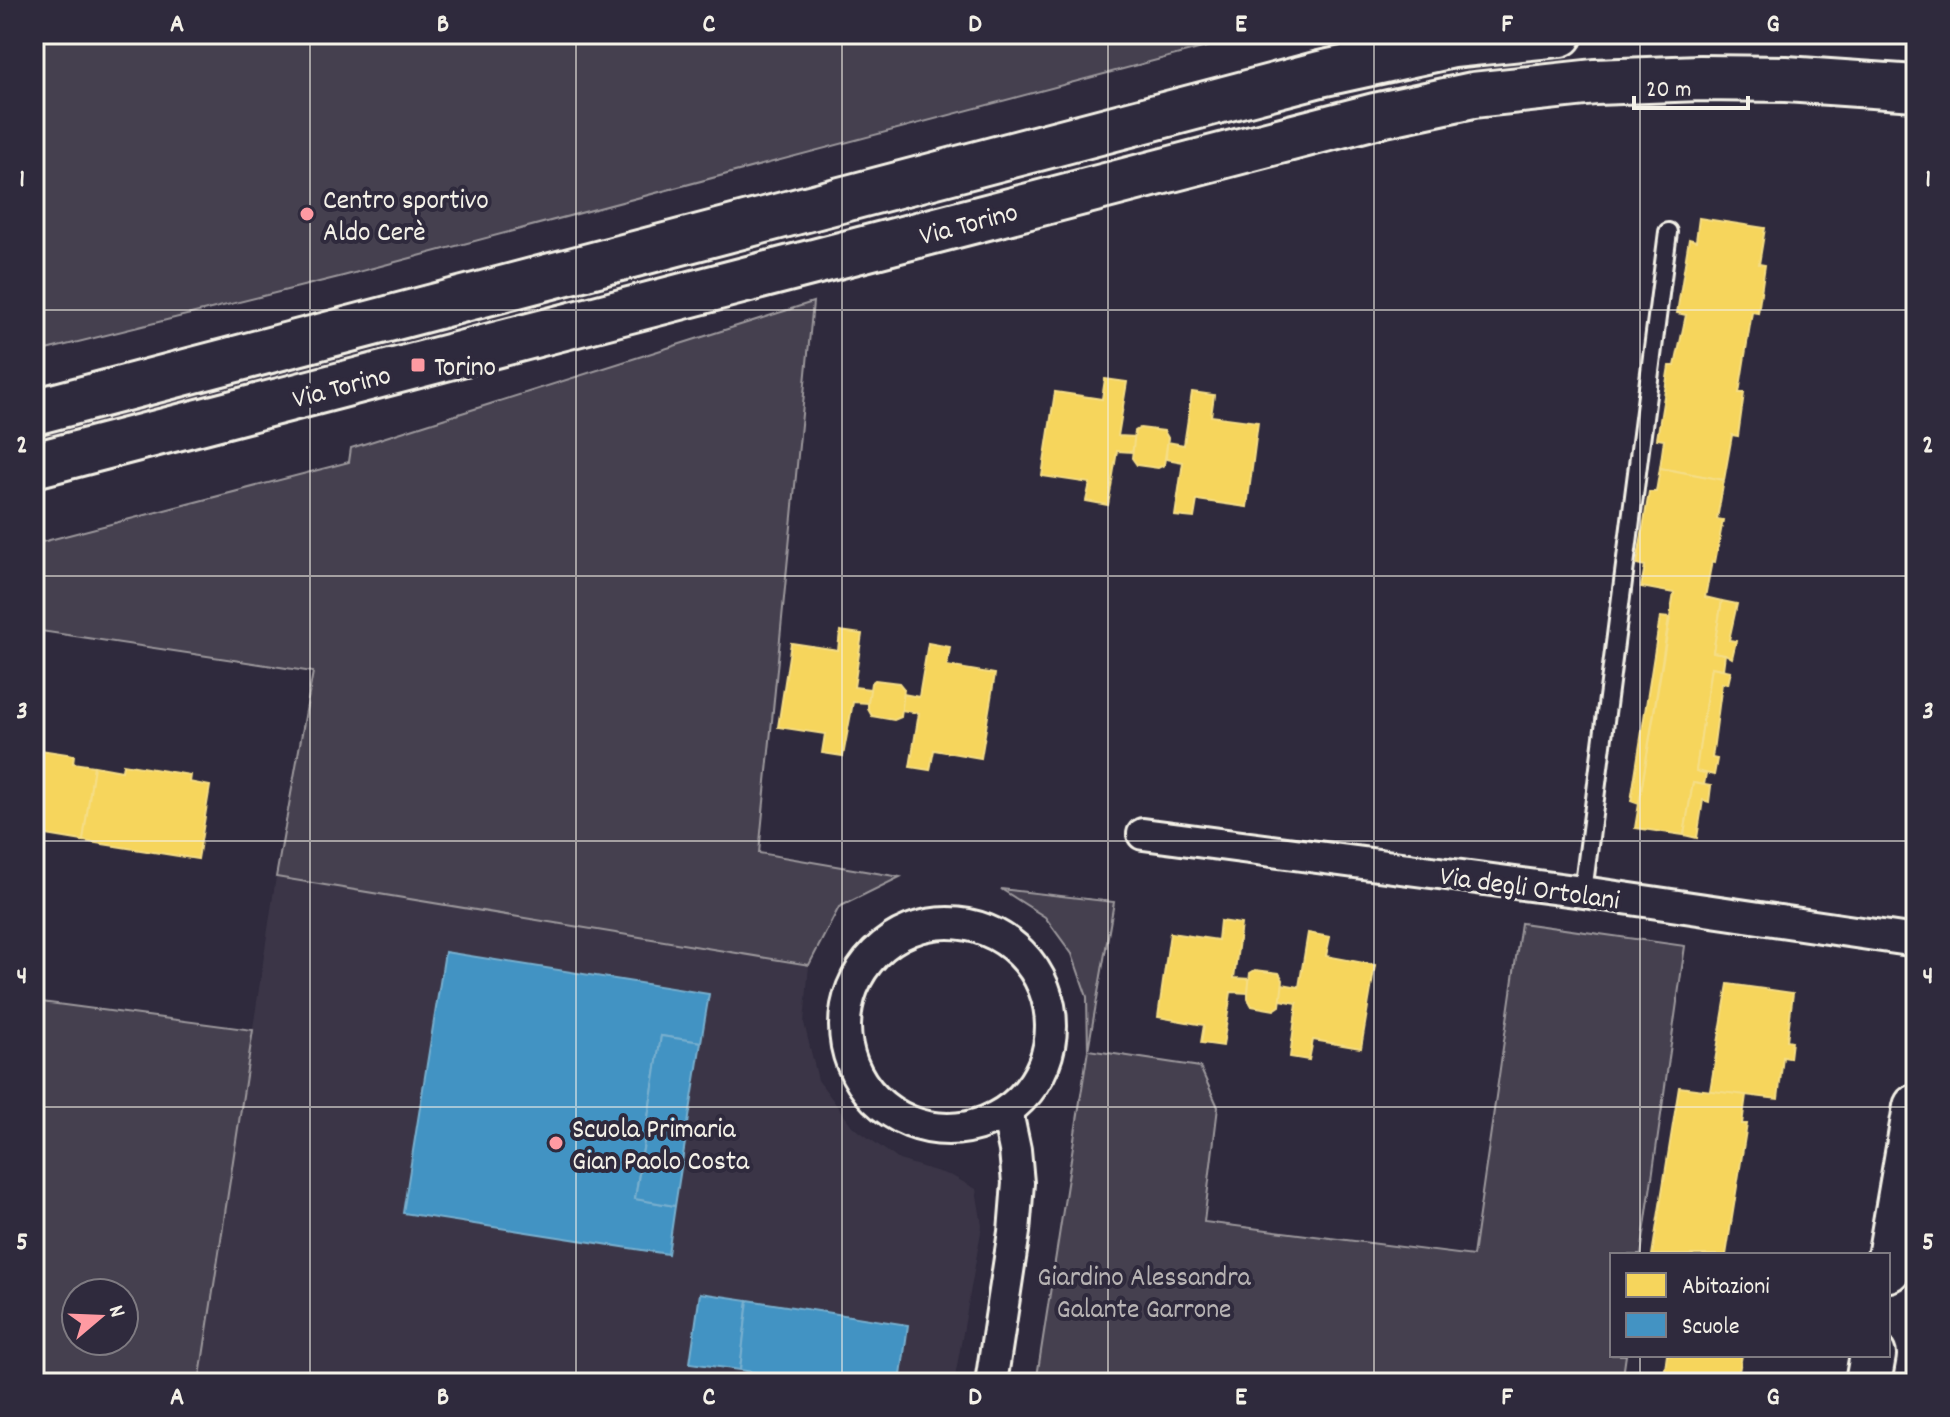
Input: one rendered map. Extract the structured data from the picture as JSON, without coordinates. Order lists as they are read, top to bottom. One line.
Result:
{"streets":{"main road":["Via Torino"],"street":["Via degli Ortolani"]},"parks":["Giardino Alessandra Galante Garrone"],"places":{"other":["Centro sportivo Aldo Cerè","Scuola Primaria Gian Paolo Costa"],"transit":["Torino"]},"legend":["Abitazioni","Scuole"],"scale_bar":"20 m","north":"right","grid":{"columns":["A","B","C","D","E","F","G"],"rows":["1","2","3","4","5"]}}
